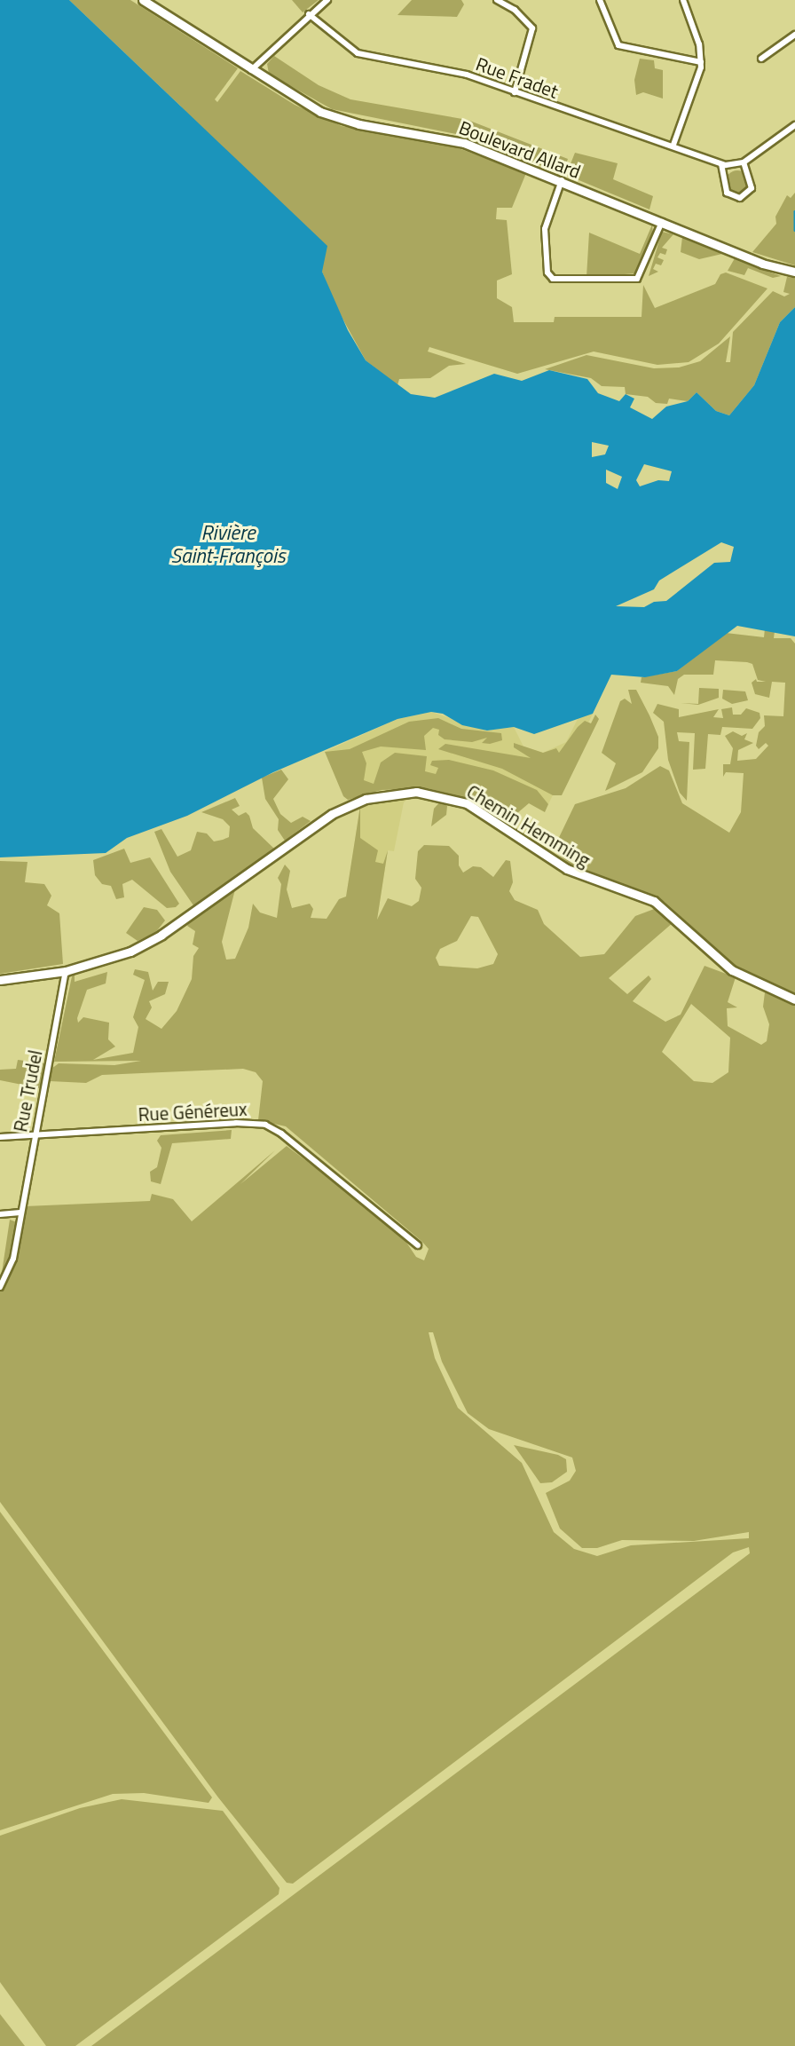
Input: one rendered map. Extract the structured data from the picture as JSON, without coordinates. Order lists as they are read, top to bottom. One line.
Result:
{"streets":{"street":["Rue Fradet","Boulevard Allard","Chemin Hemming","Rue Trudel","Rue Généreux"]},"crossings":[["Chemin Hemming","Rue Trudel"],["Rue Trudel","Rue Généreux"]],"water":["Rivière Saint-François"]}
